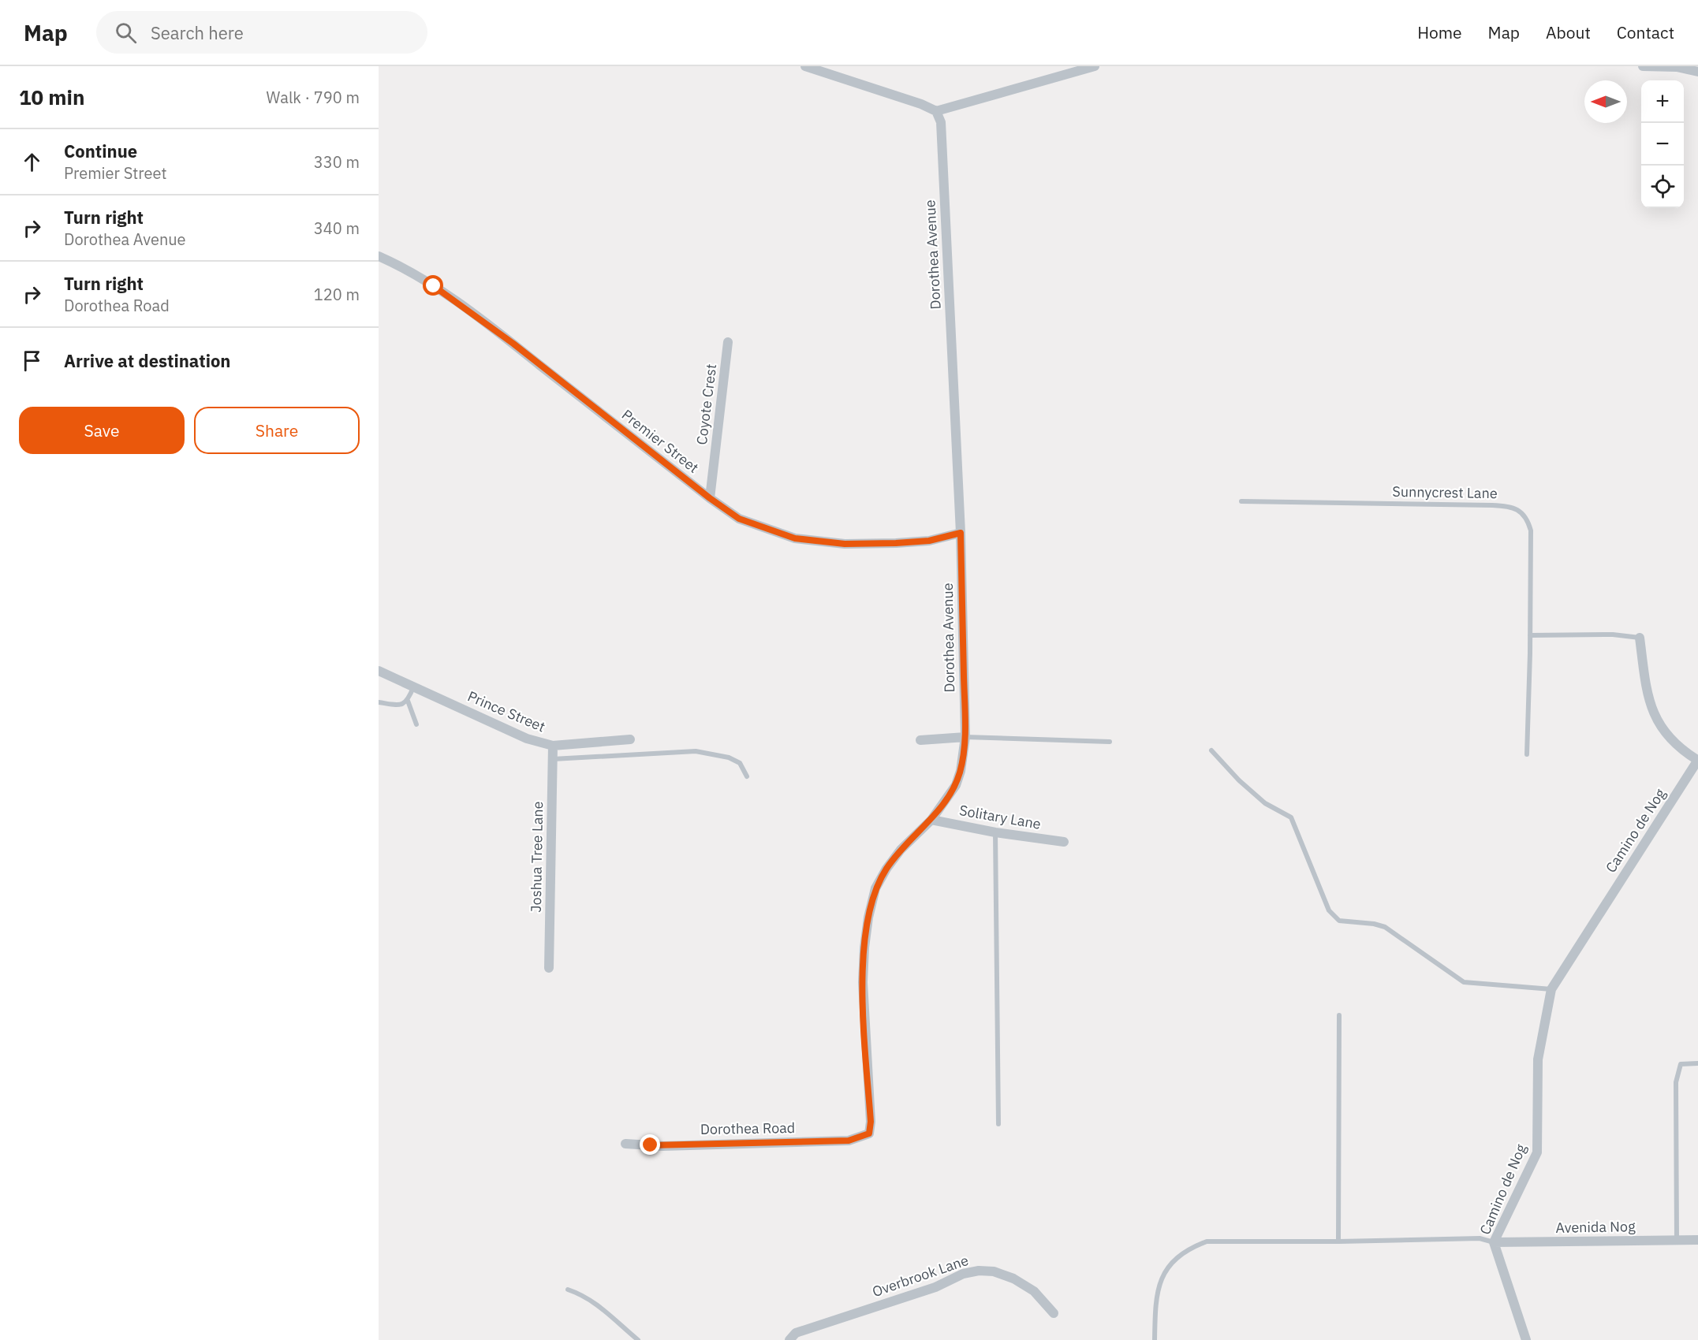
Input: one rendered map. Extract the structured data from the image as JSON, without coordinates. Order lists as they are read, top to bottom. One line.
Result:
{"streets":{"street":["Dorothea Avenue","Coyote Crest","Premier Street","Prince Street","Solitary Lane","Camino de Nog","Joshua Tree Lane","Dorothea Road","Avenida Nog","Overbrook Lane"],"lane":["Sunnycrest Lane"]},"crossings":[["Dorothea Avenue","Premier Street"],["Dorothea Avenue","Solitary Lane"],["Dorothea Avenue","Dorothea Road"],["Coyote Crest","Premier Street"],["Prince Street","Joshua Tree Lane"],["Camino de Nog","Avenida Nog"]],"north":"left","page":{"header":"Map","search":"Search here","nav":["Home","Map","About","Contact"],"heading":["10 min","Walk · 790 m"],"map_buttons":["+","−"],"list":[["Continue","Premier Street","330 m"],["Turn right","Dorothea Avenue","340 m"],["Turn right","Dorothea Road","120 m"],"Arrive at destination"],"buttons":["Save","Share"]}}
